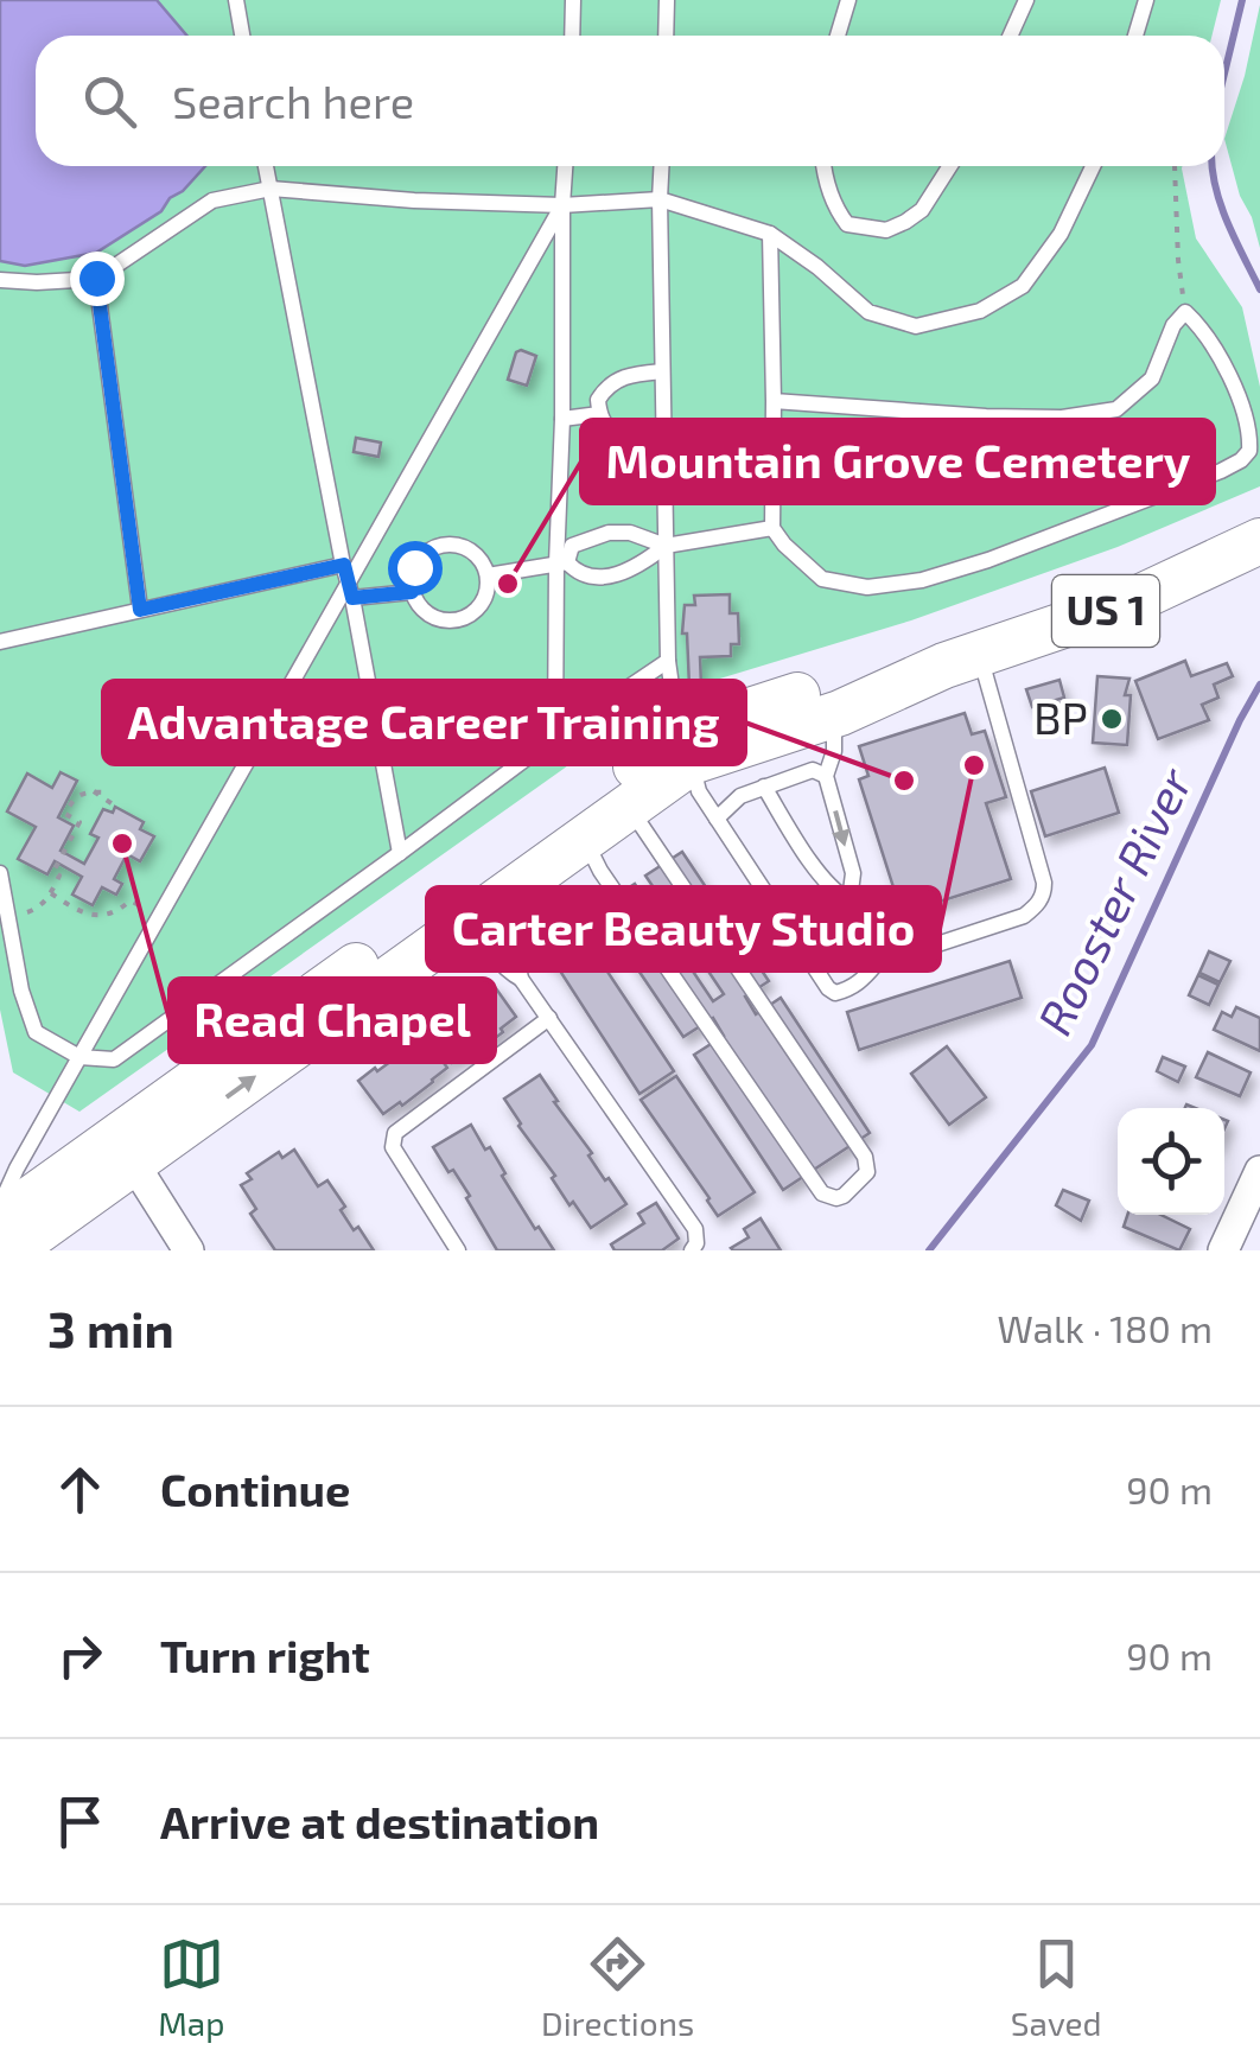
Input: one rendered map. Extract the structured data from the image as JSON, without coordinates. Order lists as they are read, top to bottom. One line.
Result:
{"streets":{"main road":["US 1"]},"water":["Rooster River"],"places":["Mountain Grove Cemetery","BP","Carter Beauty Studio","Advantage Career Training","Read Chapel"],"page":{"search":"Search here","heading":["3 min","Walk · 180 m"],"list":[["Continue","90 m"],["Turn right","90 m"],"Arrive at destination"],"nav":["Map","Directions","Saved"]}}
